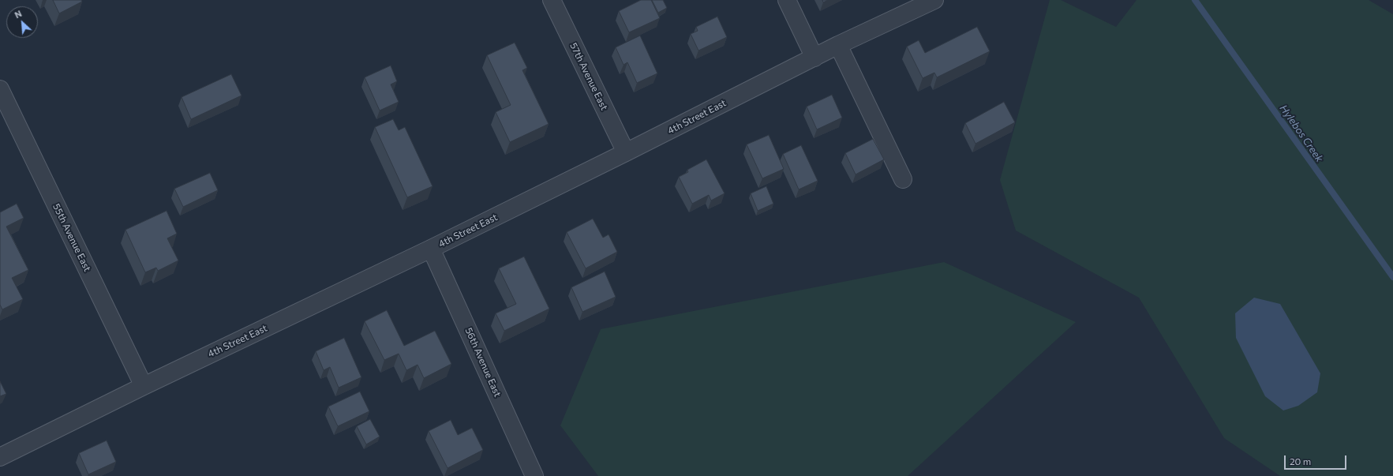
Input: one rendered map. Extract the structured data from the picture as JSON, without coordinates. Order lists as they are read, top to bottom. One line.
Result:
{"streets":{"street":["57th Avenue East","4th Street East","55th Avenue East","56th Avenue East"]},"crossings":[["57th Avenue East","4th Street East"],["4th Street East","55th Avenue East"],["4th Street East","56th Avenue East"]],"water":["Hylebos Creek"],"scale_bar":"20 m","north":"top left"}
